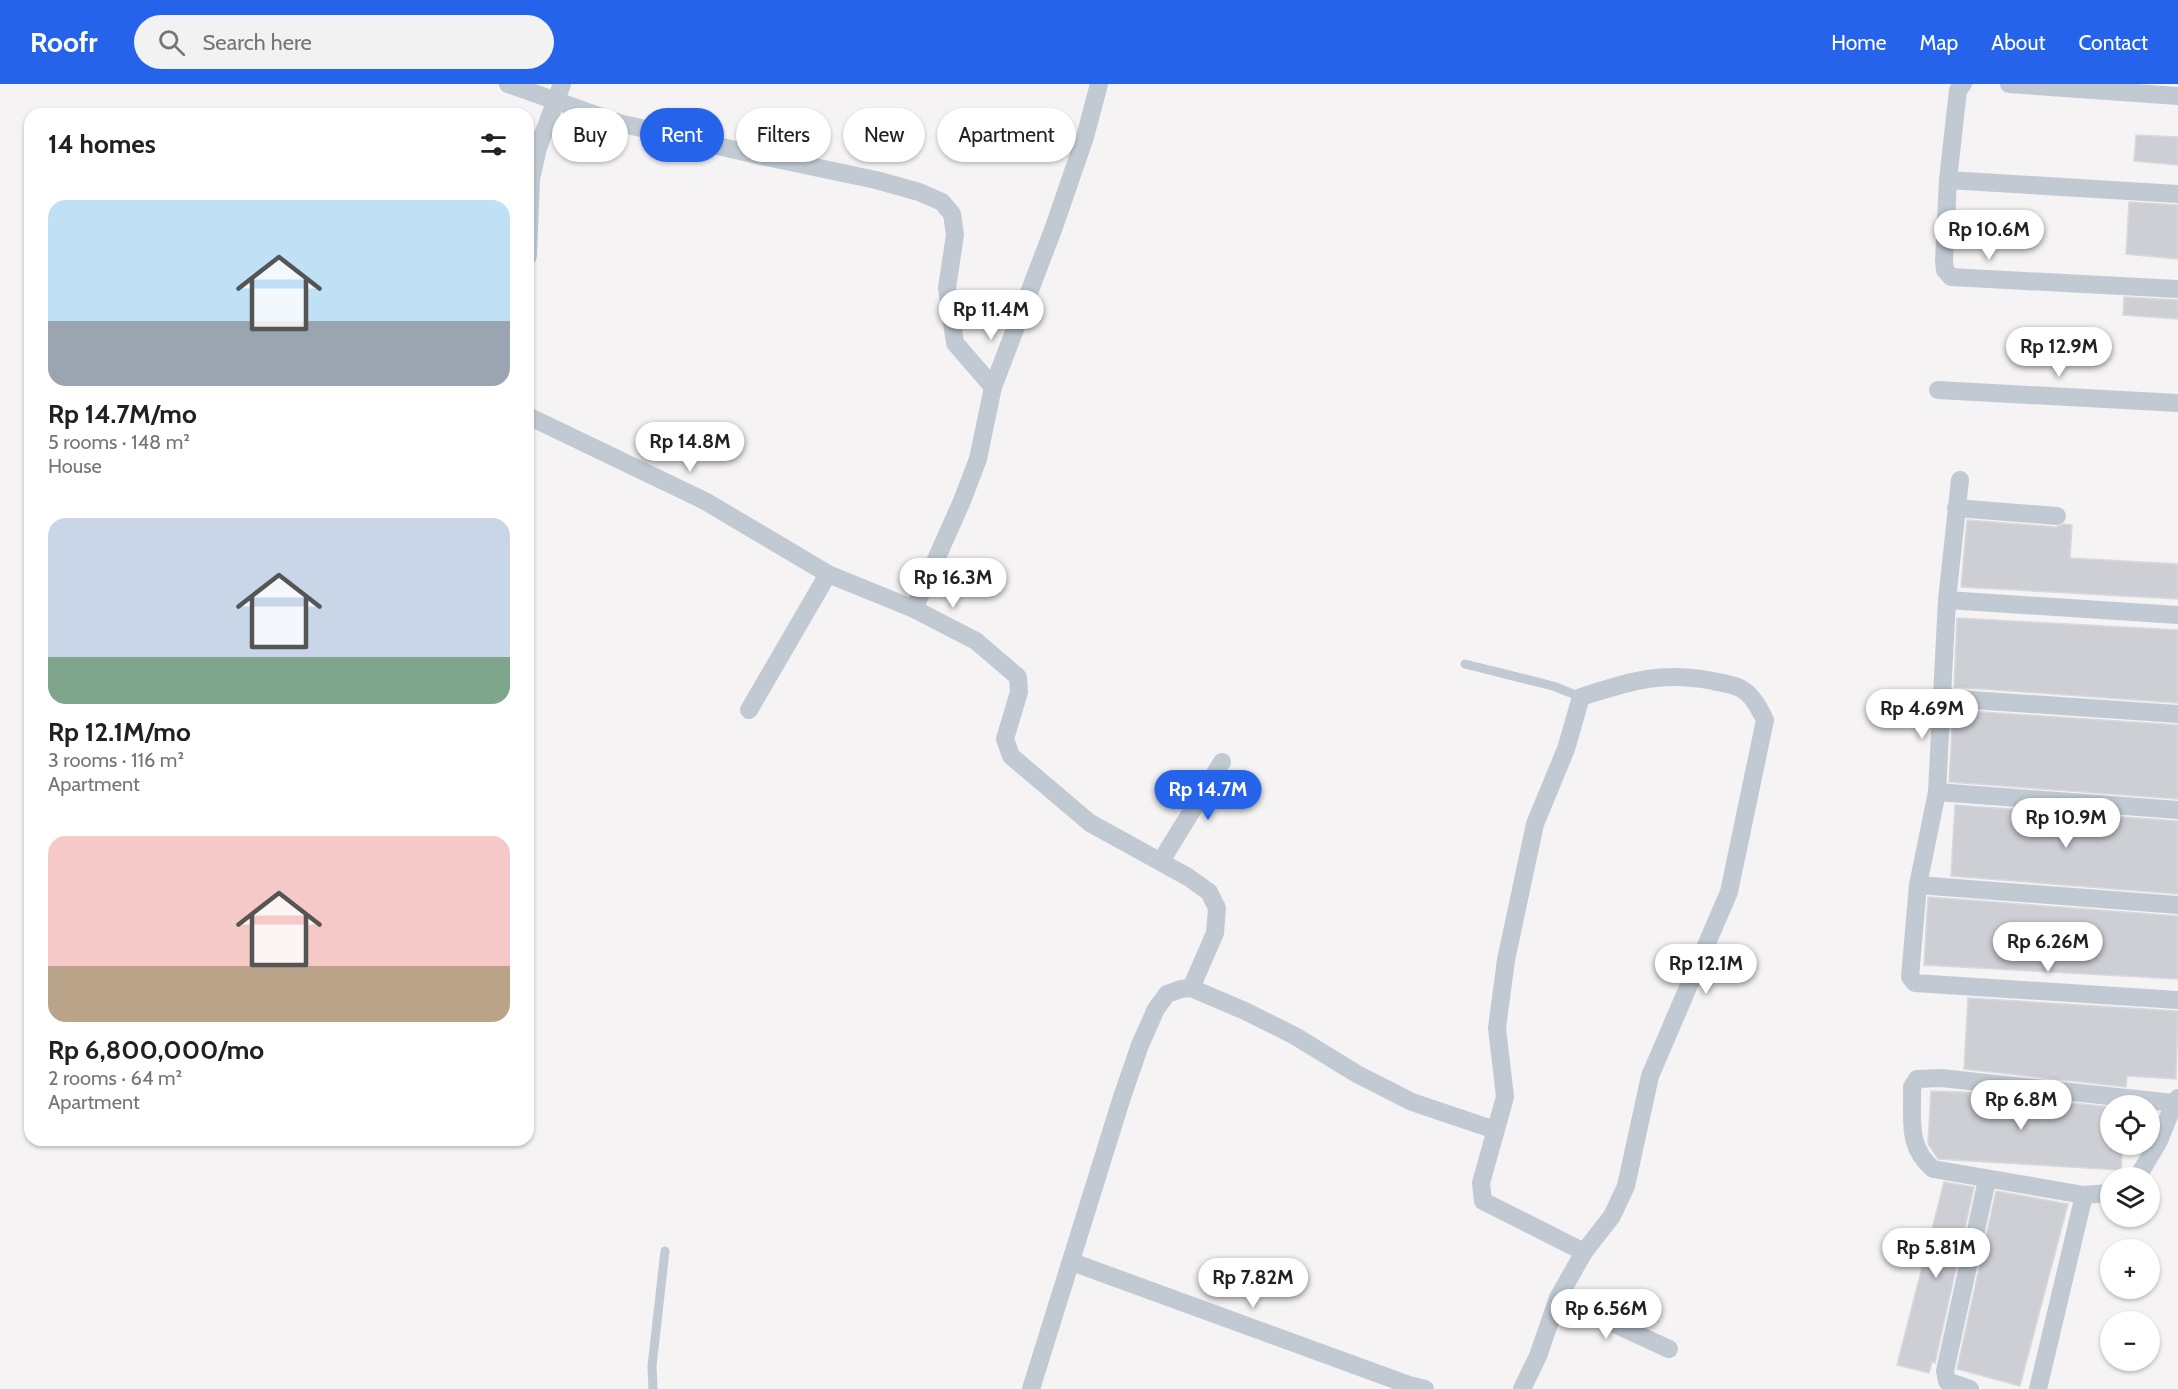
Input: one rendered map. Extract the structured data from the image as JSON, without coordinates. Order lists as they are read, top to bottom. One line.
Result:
{"page":{"header":"Roofr","search":"Search here","nav":["Home","Map","About","Contact"],"chip":["Buy","Rent","Filters","New","Apartment"],"heading":"14 homes","list":[{"name":"Rp 14.7M/mo","note":"5 rooms · 148 m² · House"},{"name":"Rp 12.1M/mo","note":"3 rooms · 116 m² · Apartment"},{"name":"Rp 6,800,000/mo","note":"2 rooms · 64 m² · Apartment"}],"price":["Rp 10.6M","Rp 11.4M","Rp 12.9M","Rp 14.8M","Rp 16.3M","Rp 4.69M","Rp 14.7M","Rp 10.9M","Rp 6.26M","Rp 12.1M","Rp 6.8M","Rp 5.81M","Rp 7.82M","Rp 6.56M"],"map_buttons":["+","−"]}}
